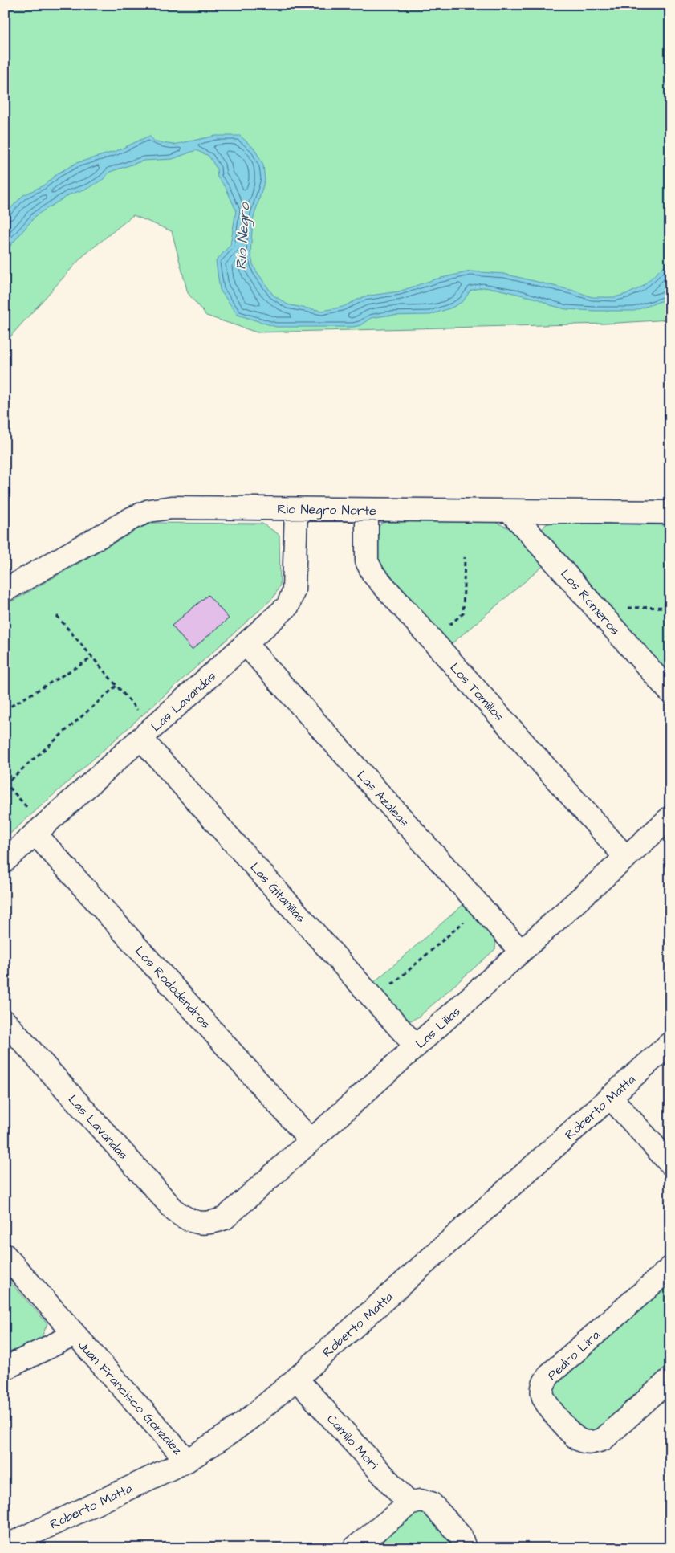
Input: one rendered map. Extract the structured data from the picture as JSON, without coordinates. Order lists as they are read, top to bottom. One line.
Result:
{"streets":{"street":["Rio Negro Norte","Los Romeros","Los Tomillos","Las Lavandas","Las Azaleas","Las Gitanillas","Los Rododendros","Las Lilias","Roberto Matta","Pedro Lira","Juan Francisco González","Camilo Mori"]},"crossings":[["Rio Negro Norte","Los Romeros"],["Rio Negro Norte","Los Tomillos"],["Rio Negro Norte","Las Lavandas"],["Los Tomillos","Las Lilias"],["Las Lavandas","Las Azaleas"],["Las Lavandas","Las Gitanillas"],["Las Lavandas","Los Rododendros"],["Las Lavandas","Las Lilias"],["Las Azaleas","Las Lilias"],["Las Gitanillas","Las Lilias"],["Los Rododendros","Las Lilias"],["Roberto Matta","Juan Francisco González"],["Roberto Matta","Camilo Mori"]],"water":["Río Negro"]}
